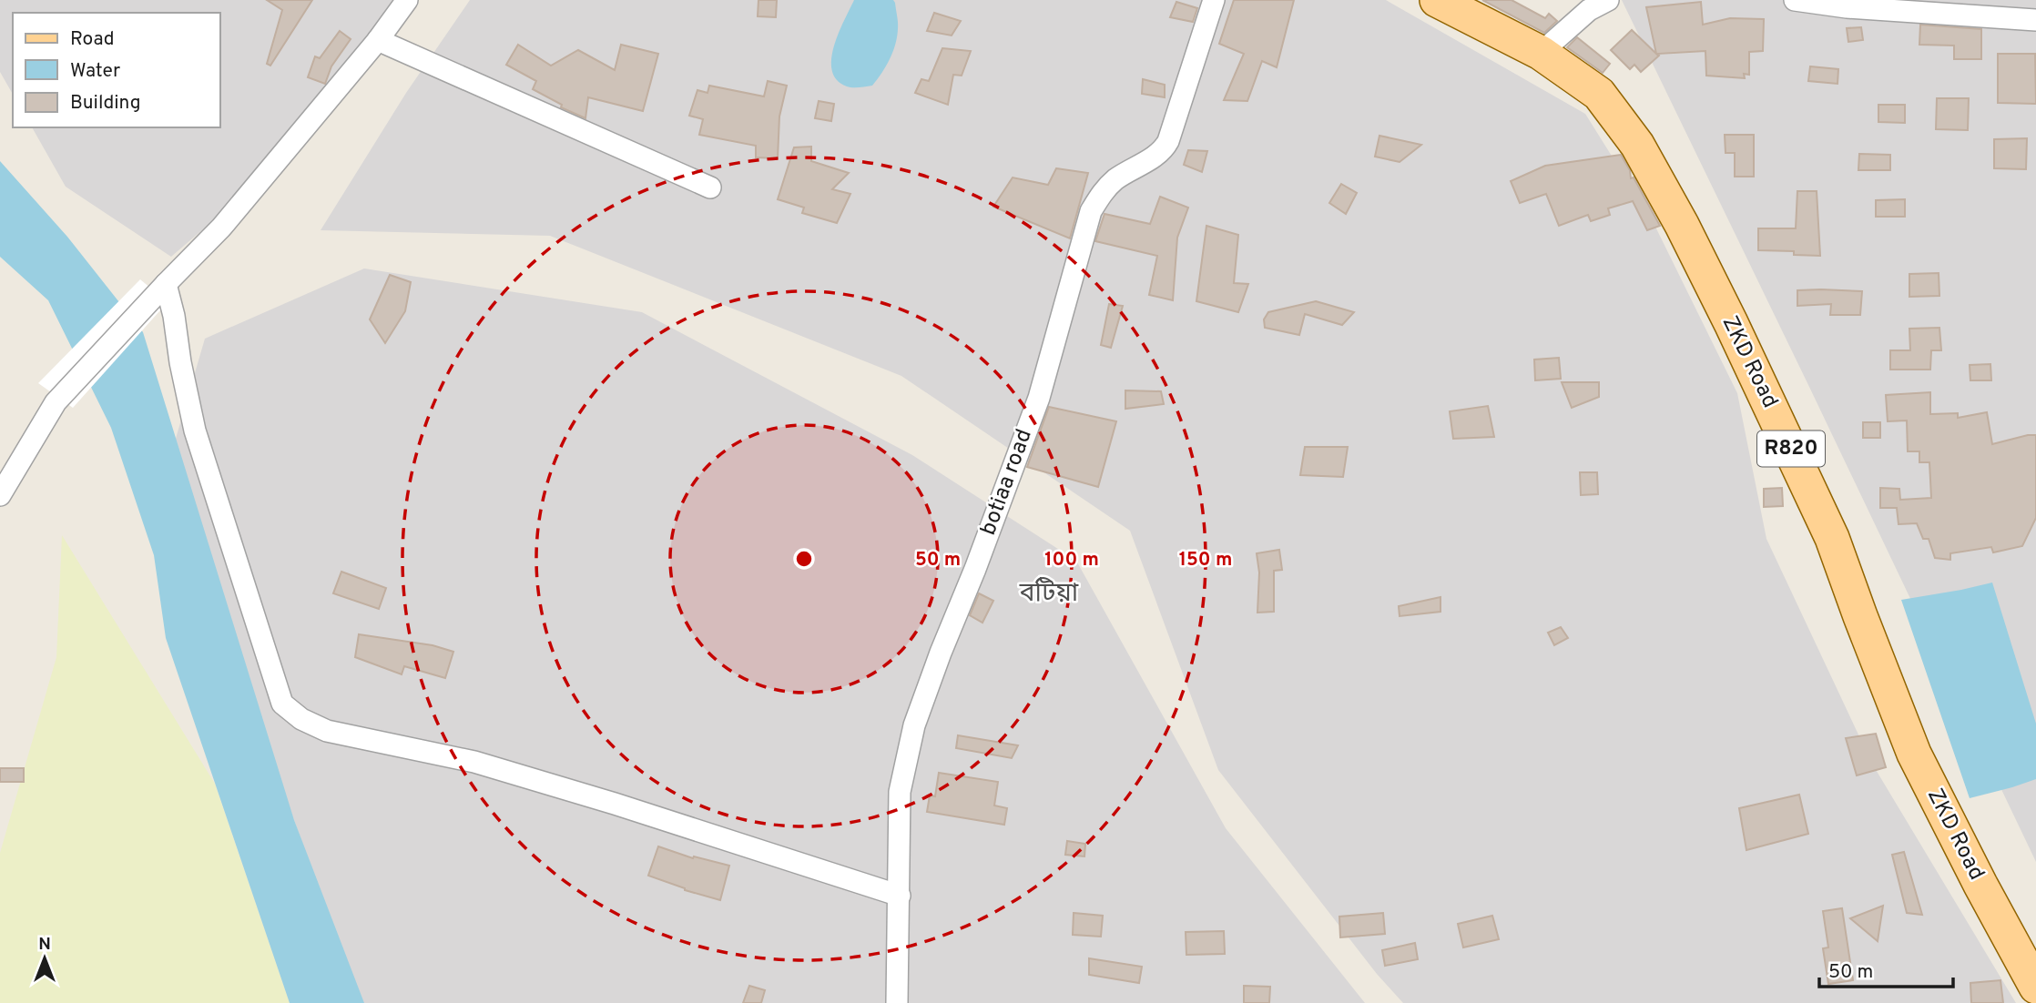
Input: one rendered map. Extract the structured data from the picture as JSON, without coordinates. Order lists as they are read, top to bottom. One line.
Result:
{"streets":{"main road":["ZKD Road","R820"],"street":["botiaa road"]},"districts":["বটিয়া"],"legend":["Road","Water","Building"],"scale_bar":"50 m","north":"top","rings":["50 m","100 m","150 m"]}
